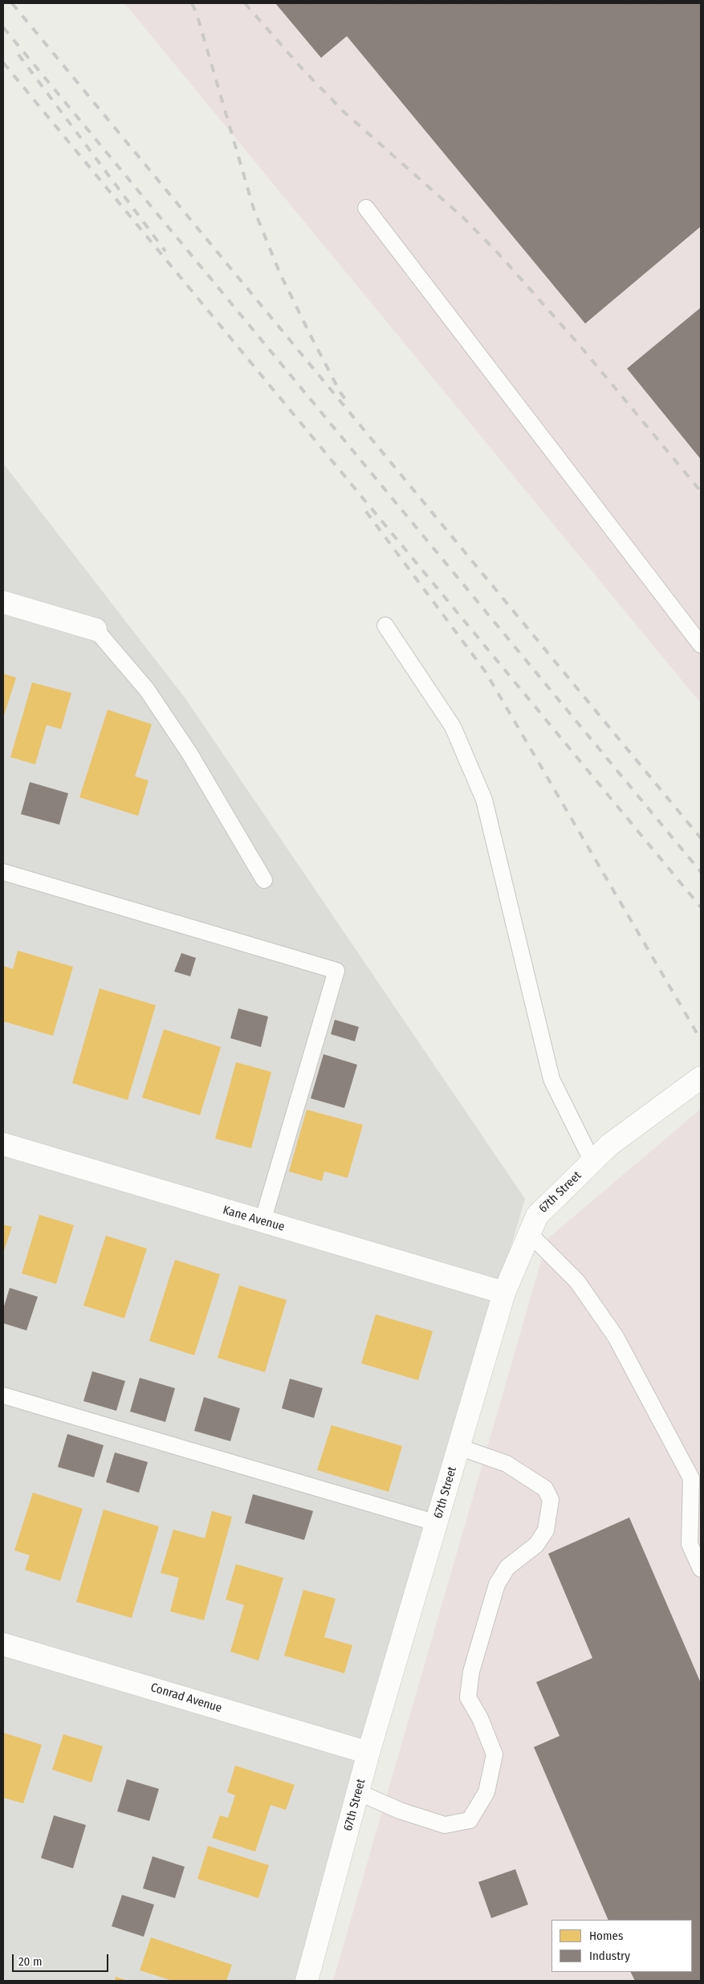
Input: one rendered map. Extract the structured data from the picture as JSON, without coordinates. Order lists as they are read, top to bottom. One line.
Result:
{"streets":{"street":["67th Street","Kane Avenue","Conrad Avenue"]},"crossings":[["67th Street","Kane Avenue"],["67th Street","Conrad Avenue"]],"legend":["Homes","Industry"],"scale_bar":"20 m"}
